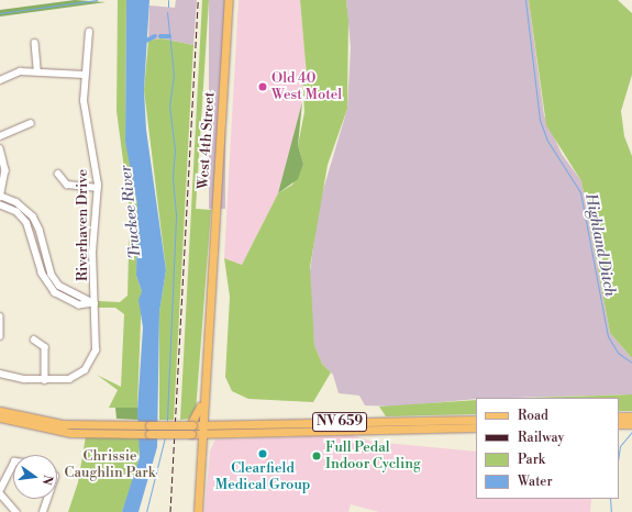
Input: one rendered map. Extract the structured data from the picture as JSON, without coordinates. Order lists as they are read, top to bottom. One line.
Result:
{"streets":{"main road":["West 4th Street","NV 659"],"street":["Riverhaven Drive"]},"crossings":[["West 4th Street","NV 659"]],"water":["Truckee River","Highland Ditch"],"parks":["Chrissie Caughlin Park"],"places":["Old 40 West Motel","Clearfield Medical Group","Full Pedal Indoor Cycling"],"legend":["Road","Railway","Park","Water"],"north":"right"}
